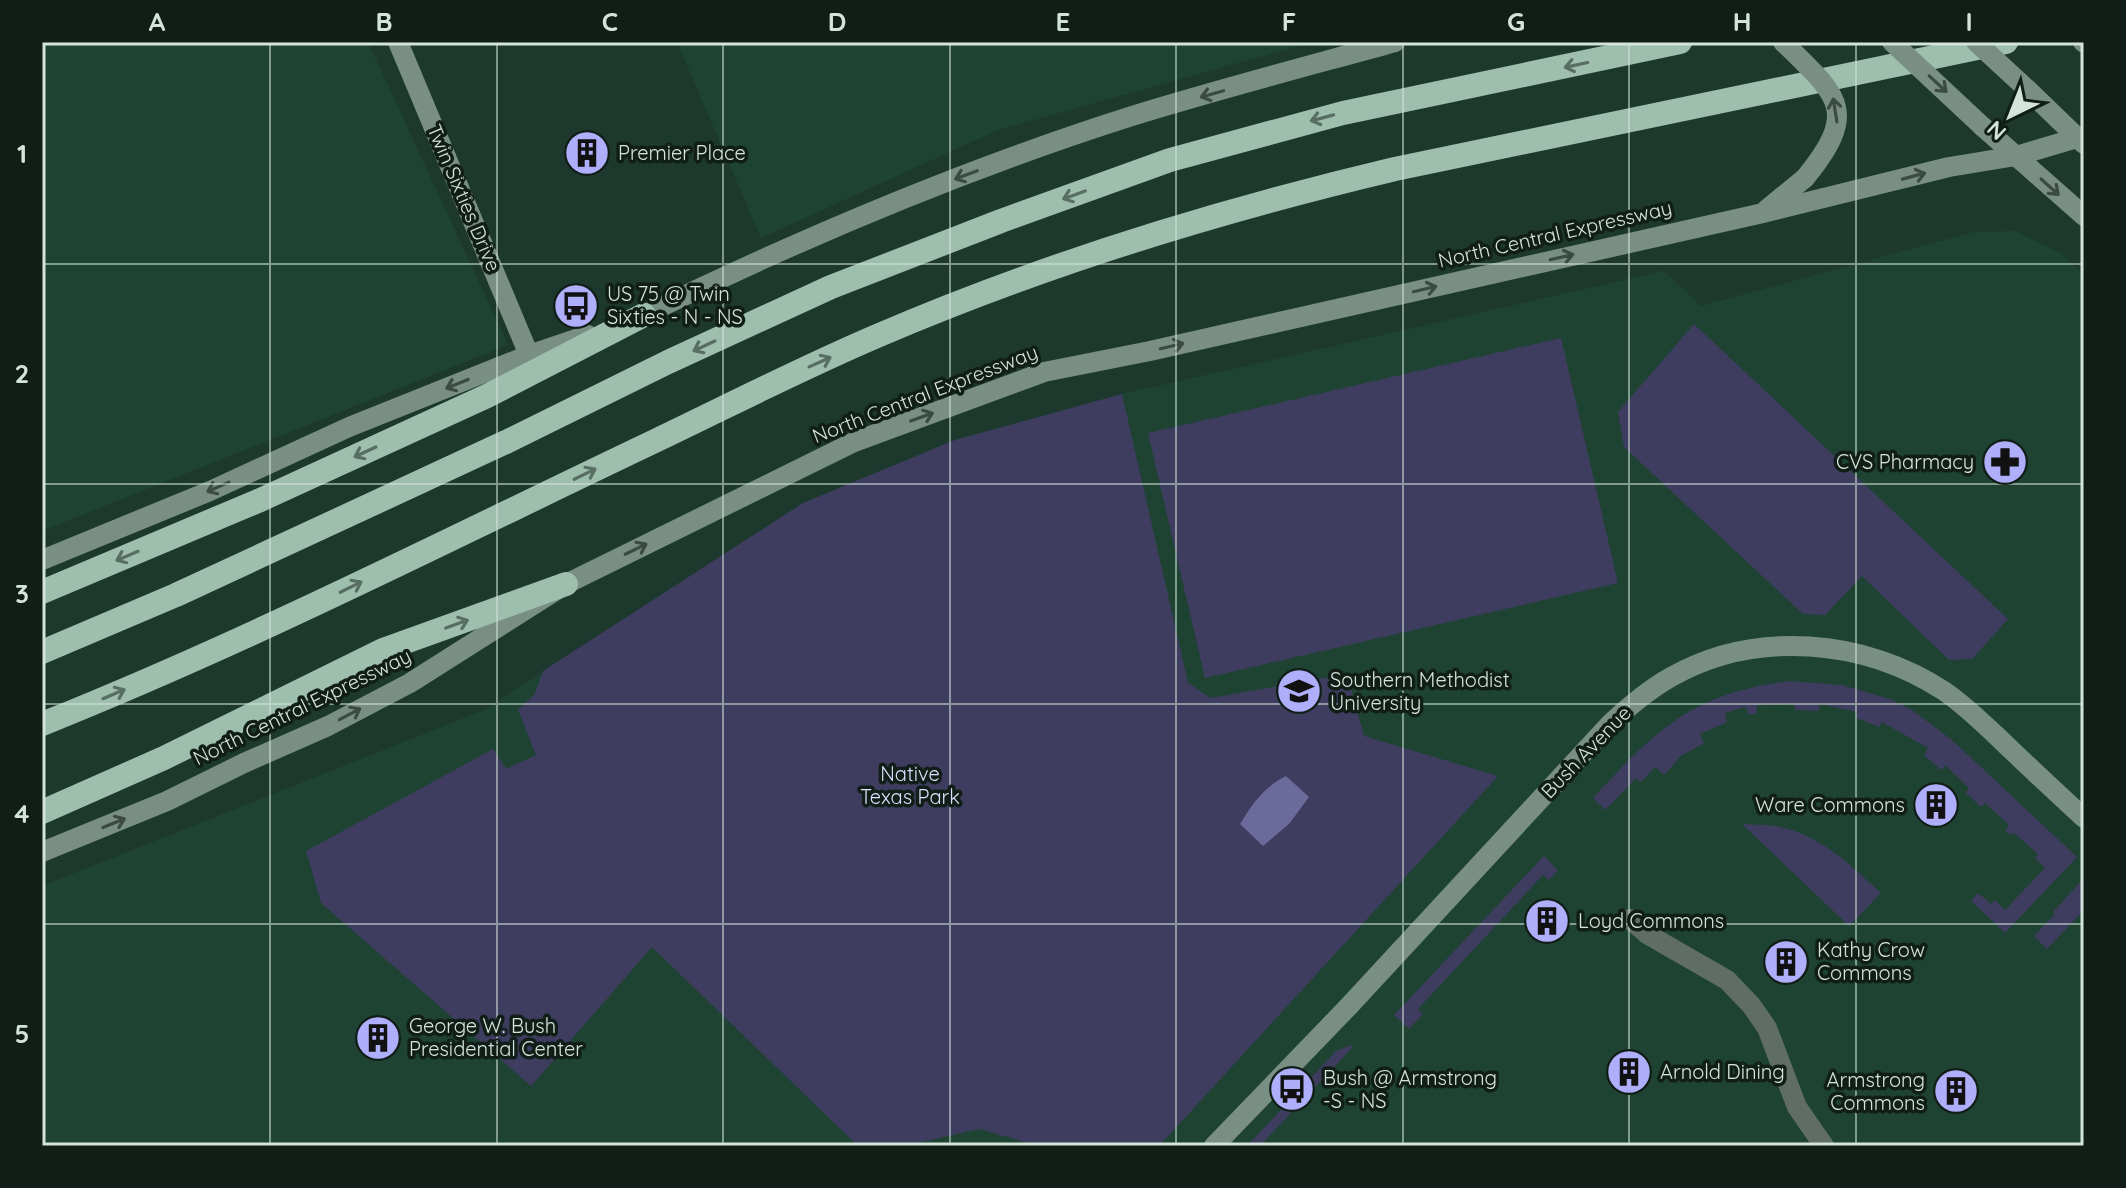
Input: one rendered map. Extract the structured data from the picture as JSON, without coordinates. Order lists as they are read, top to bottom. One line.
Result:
{"streets":{"main road":["Twin Sixties Drive","North Central Expressway","Bush Avenue"]},"one_way":["North Central Expressway"],"parks":["Native Texas Park"],"places":{"building":["Premier Place","Ware Commons","Loyd Commons","Kathy Crow Commons","George W. Bush Presidential Center","Arnold Dining","Armstrong Commons"],"bus stop":["US 75 @ Twin Sixties - N - NS","Bush @ Armstrong -S - NS"],"pharmacy":["CVS Pharmacy"],"school or university":["Southern Methodist University"]},"north":"bottom left","grid":{"columns":["A","B","C","D","E","F","G","H","I"],"rows":["1","2","3","4","5"]}}
